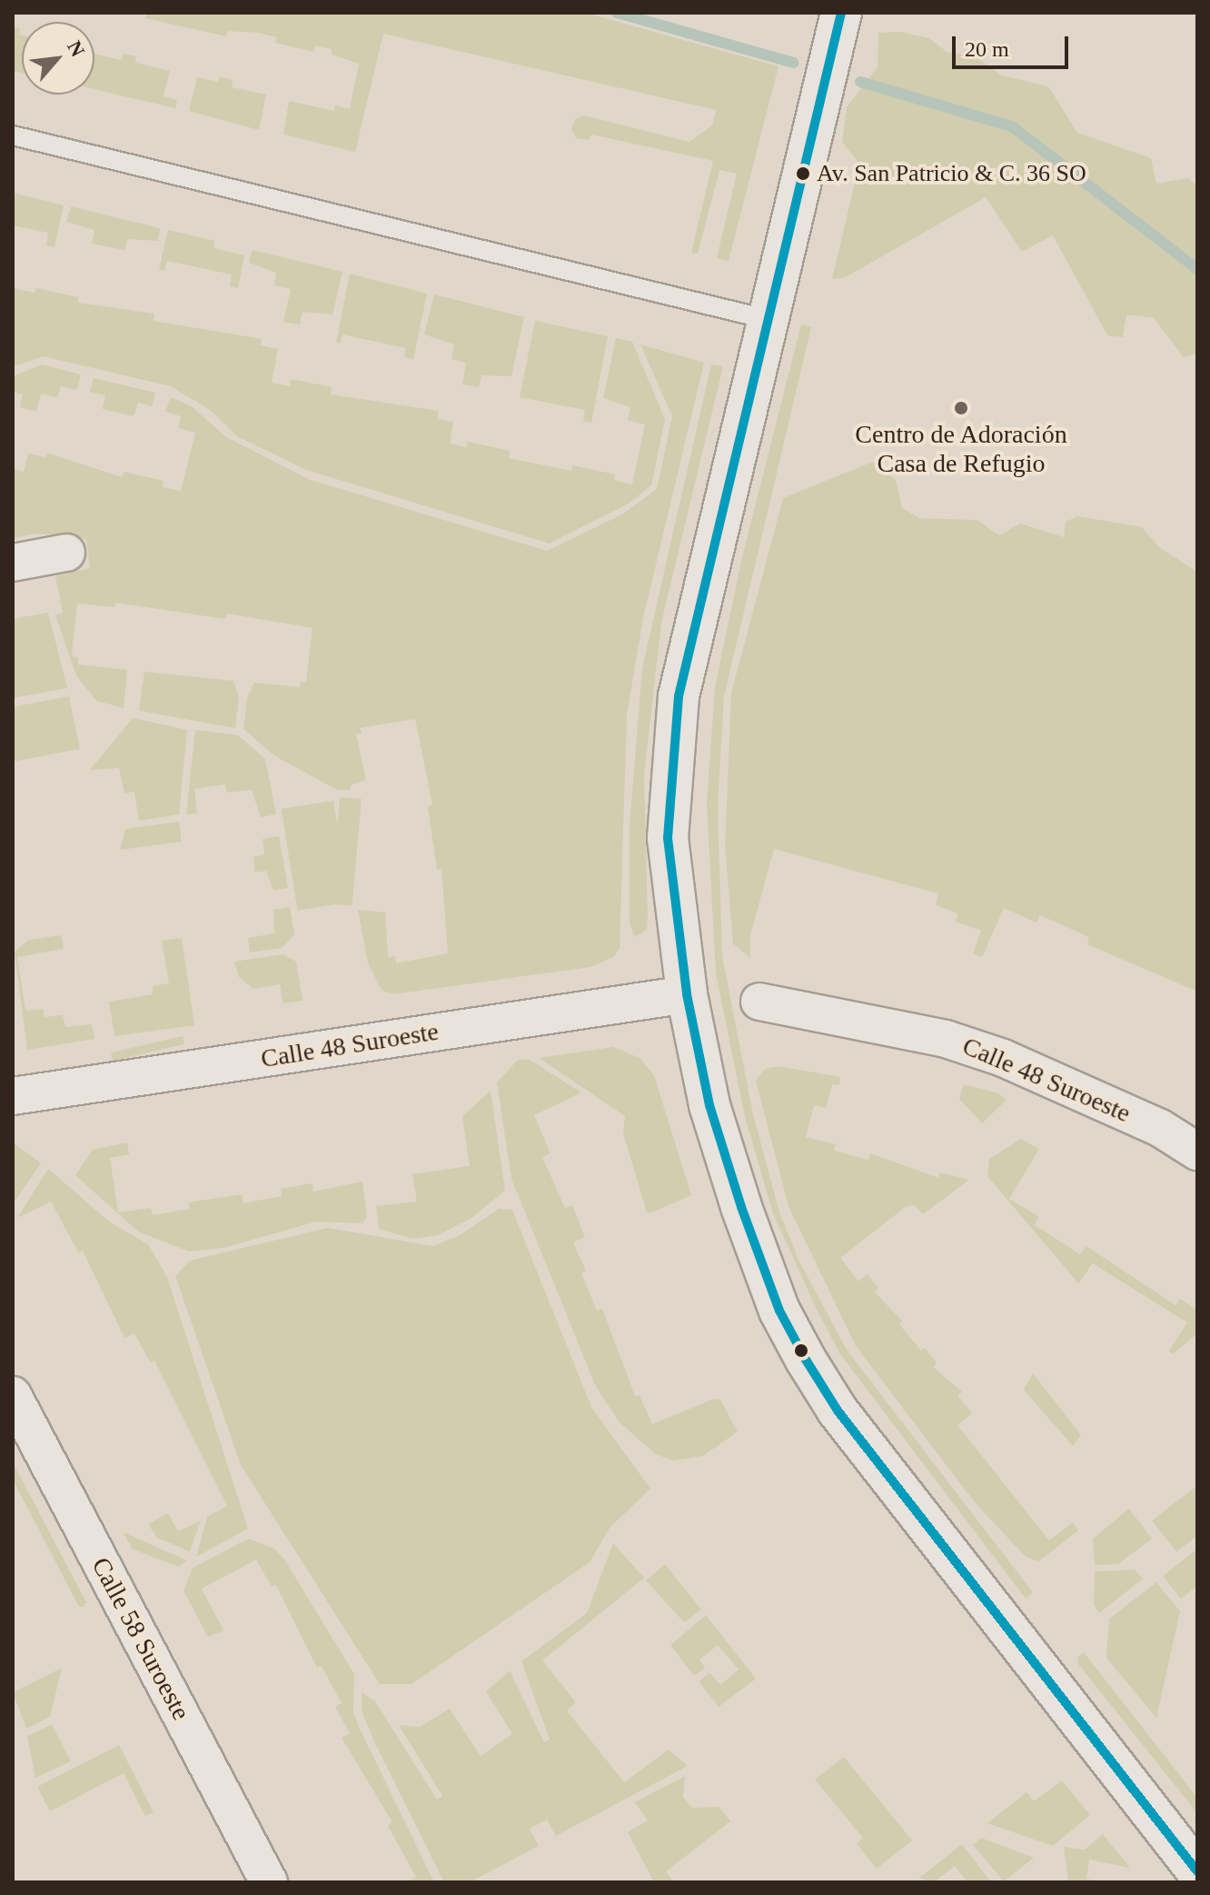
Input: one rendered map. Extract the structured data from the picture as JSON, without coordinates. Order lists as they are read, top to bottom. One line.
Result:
{"streets":{"street":["Calle 48 Suroeste","Calle 58 Suroeste"]},"places":["Av. San Patricio & C. 36 SO","Centro de Adoración Casa de Refugio"],"scale_bar":"20 m","north":"top right"}
